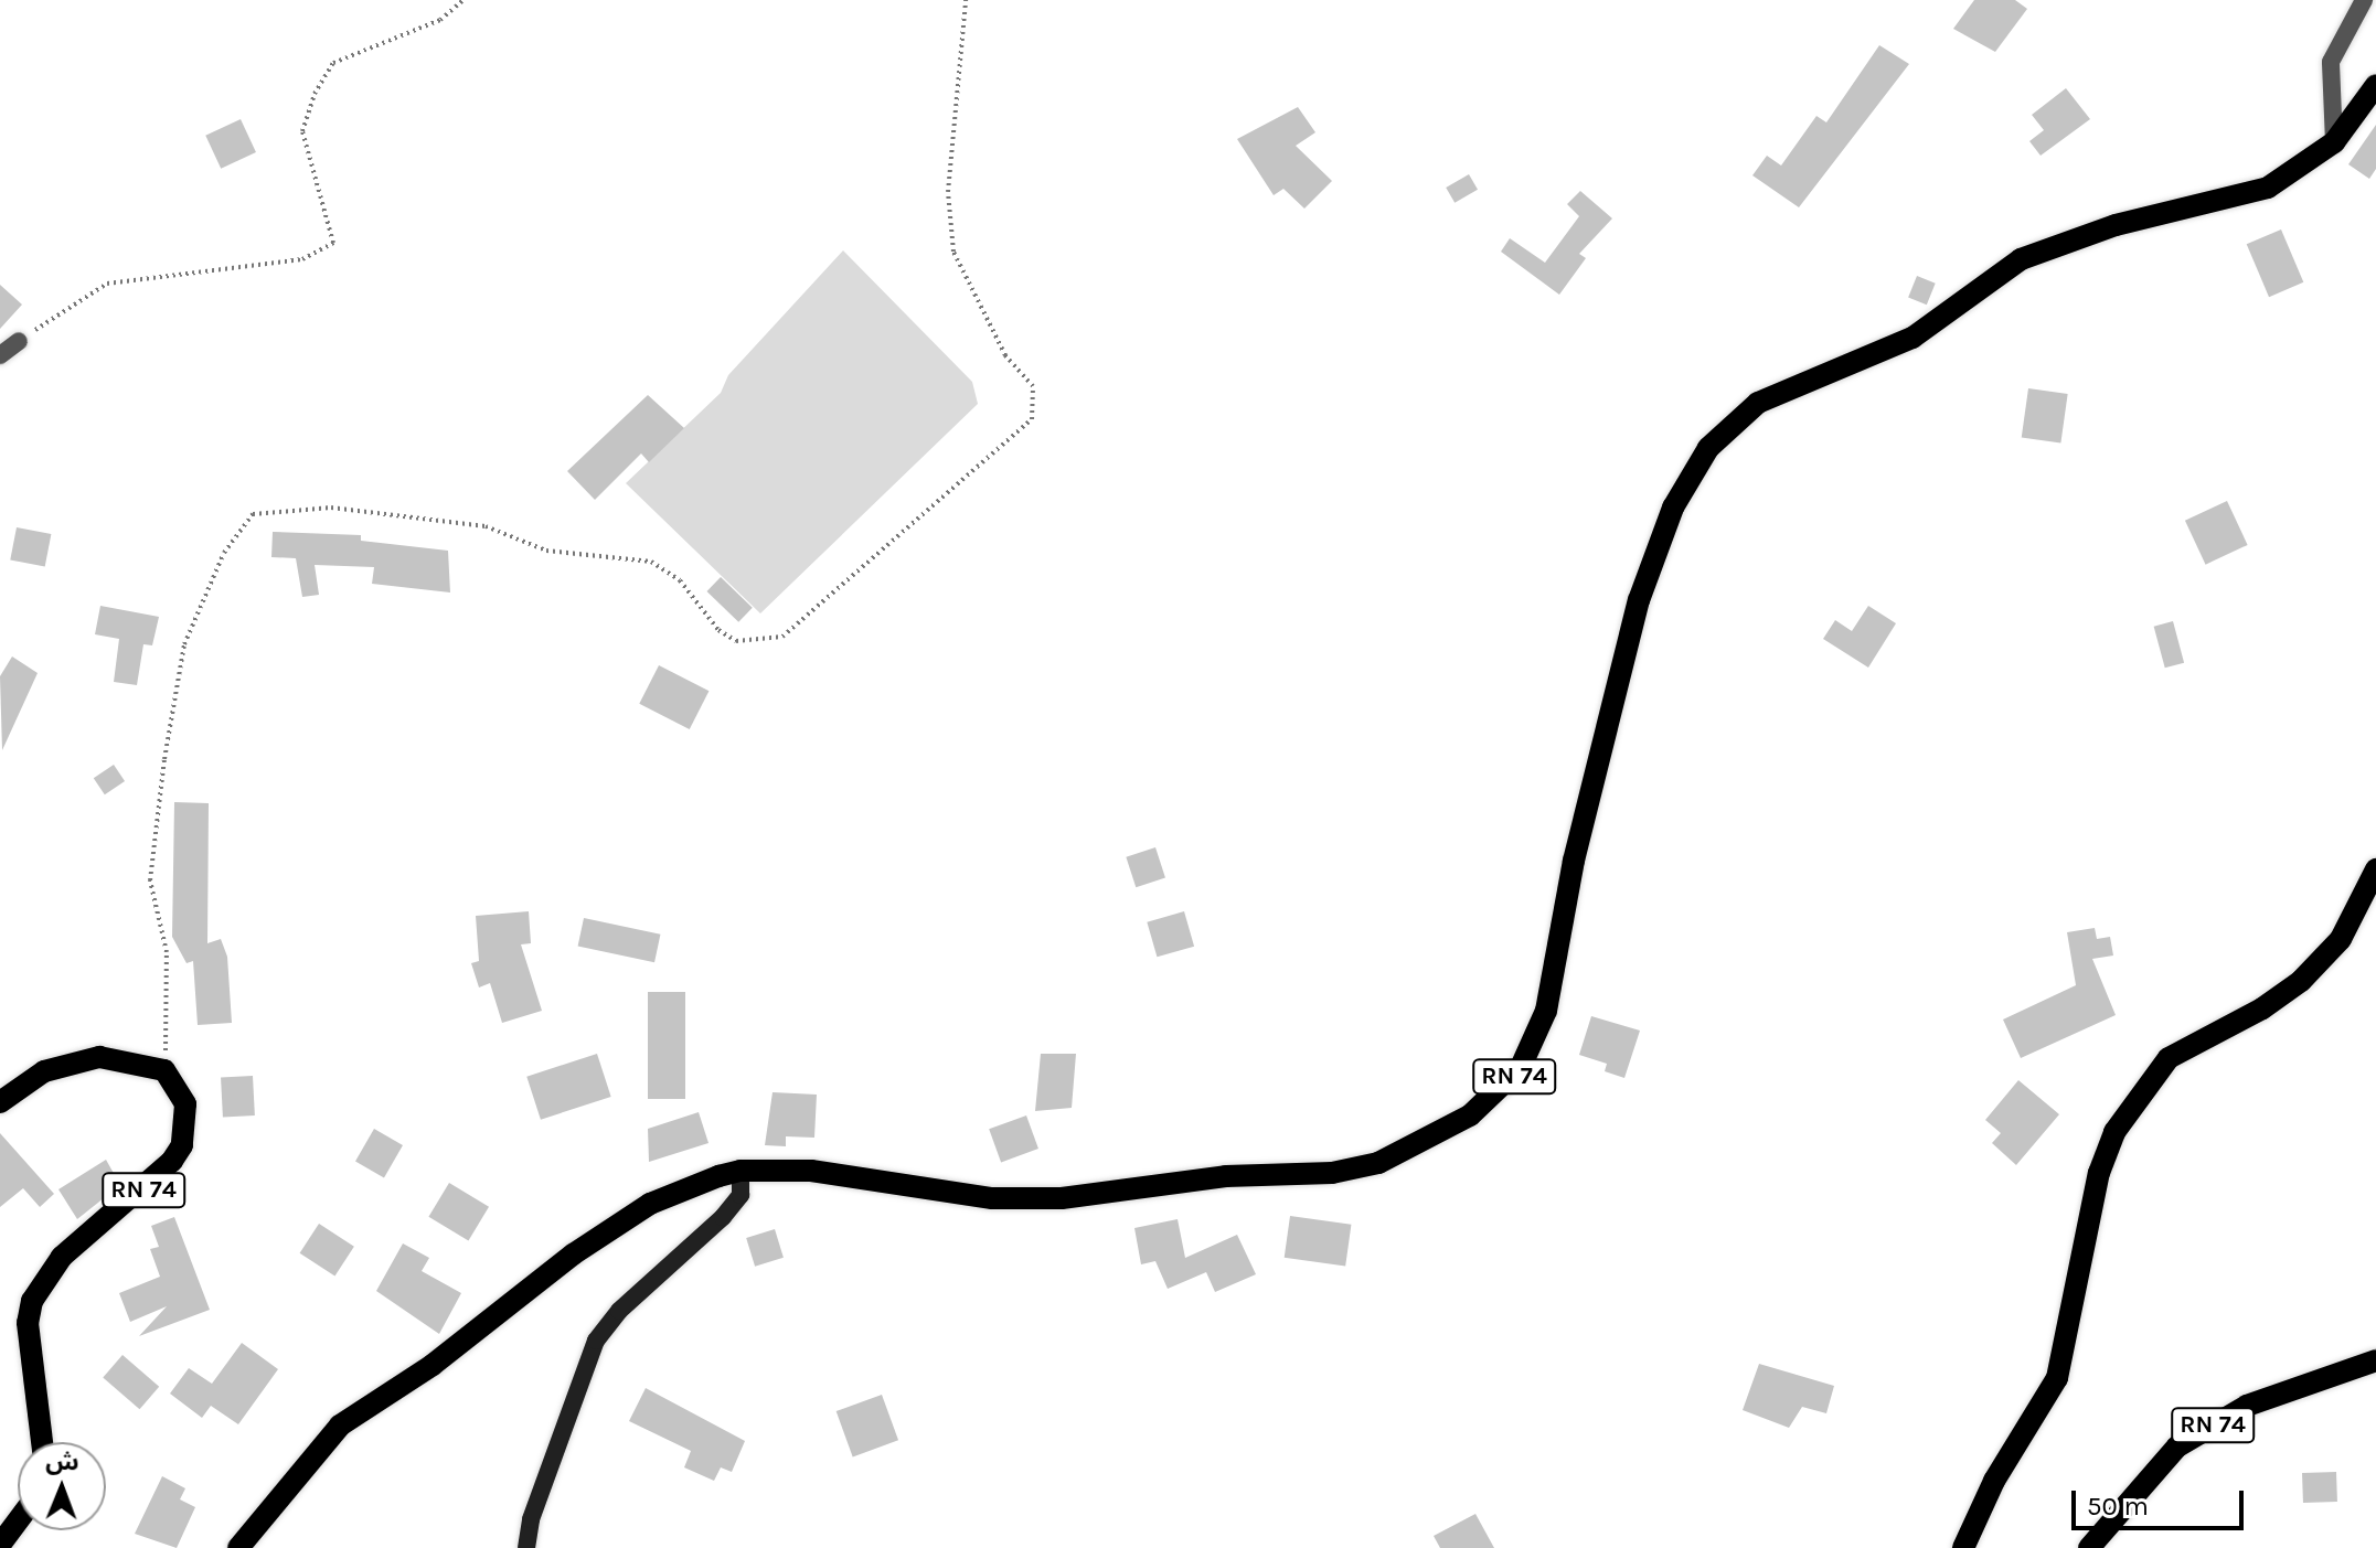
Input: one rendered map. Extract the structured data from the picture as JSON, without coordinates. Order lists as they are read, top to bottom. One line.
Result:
{"streets":{"main road":["RN 74"]},"scale_bar":"50 m","north":"top"}
